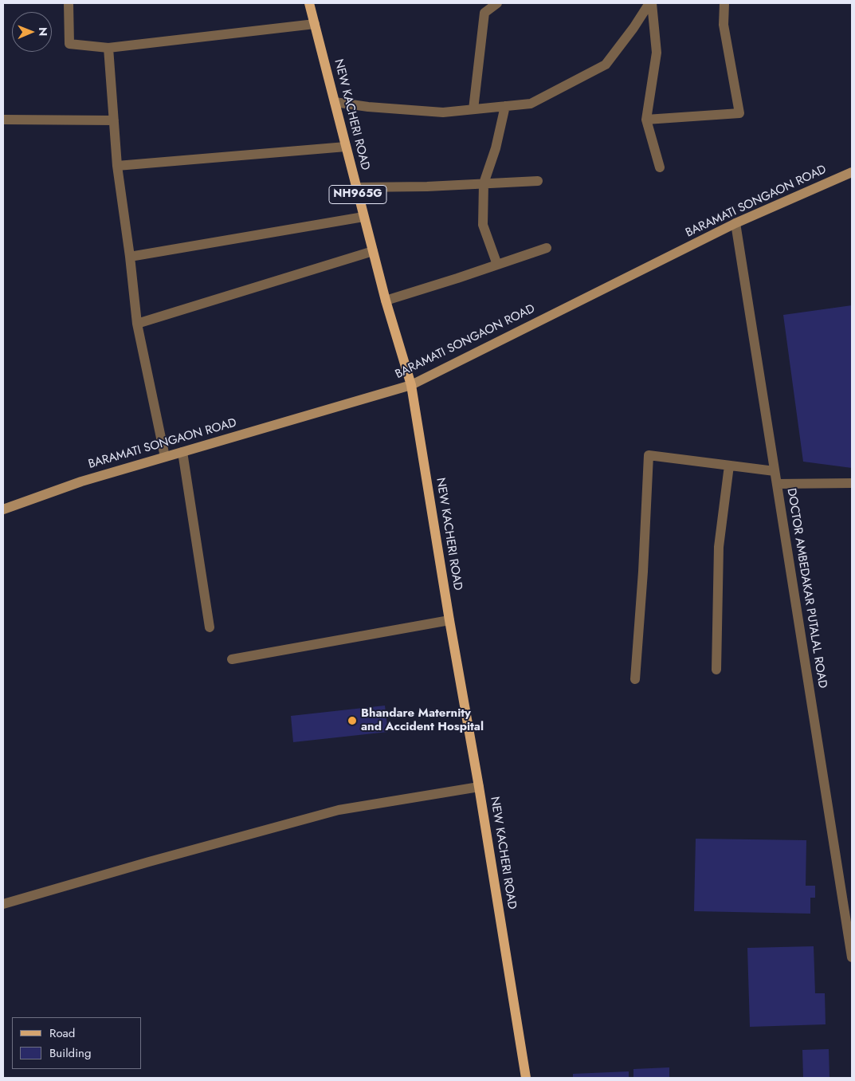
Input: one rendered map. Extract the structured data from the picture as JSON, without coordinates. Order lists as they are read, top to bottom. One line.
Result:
{"streets":{"main road":["NEW KACHERI ROAD","NH965G","BARAMATI SONGAON ROAD"],"street":["DOCTOR AMBEDAKAR PUTALAL ROAD"]},"crossings":[["NEW KACHERI ROAD","BARAMATI SONGAON ROAD"],["BARAMATI SONGAON ROAD","DOCTOR AMBEDAKAR PUTALAL ROAD"]],"places":["Bhandare Maternity and Accident Hospital"],"legend":["Road","Building"],"north":"right"}
